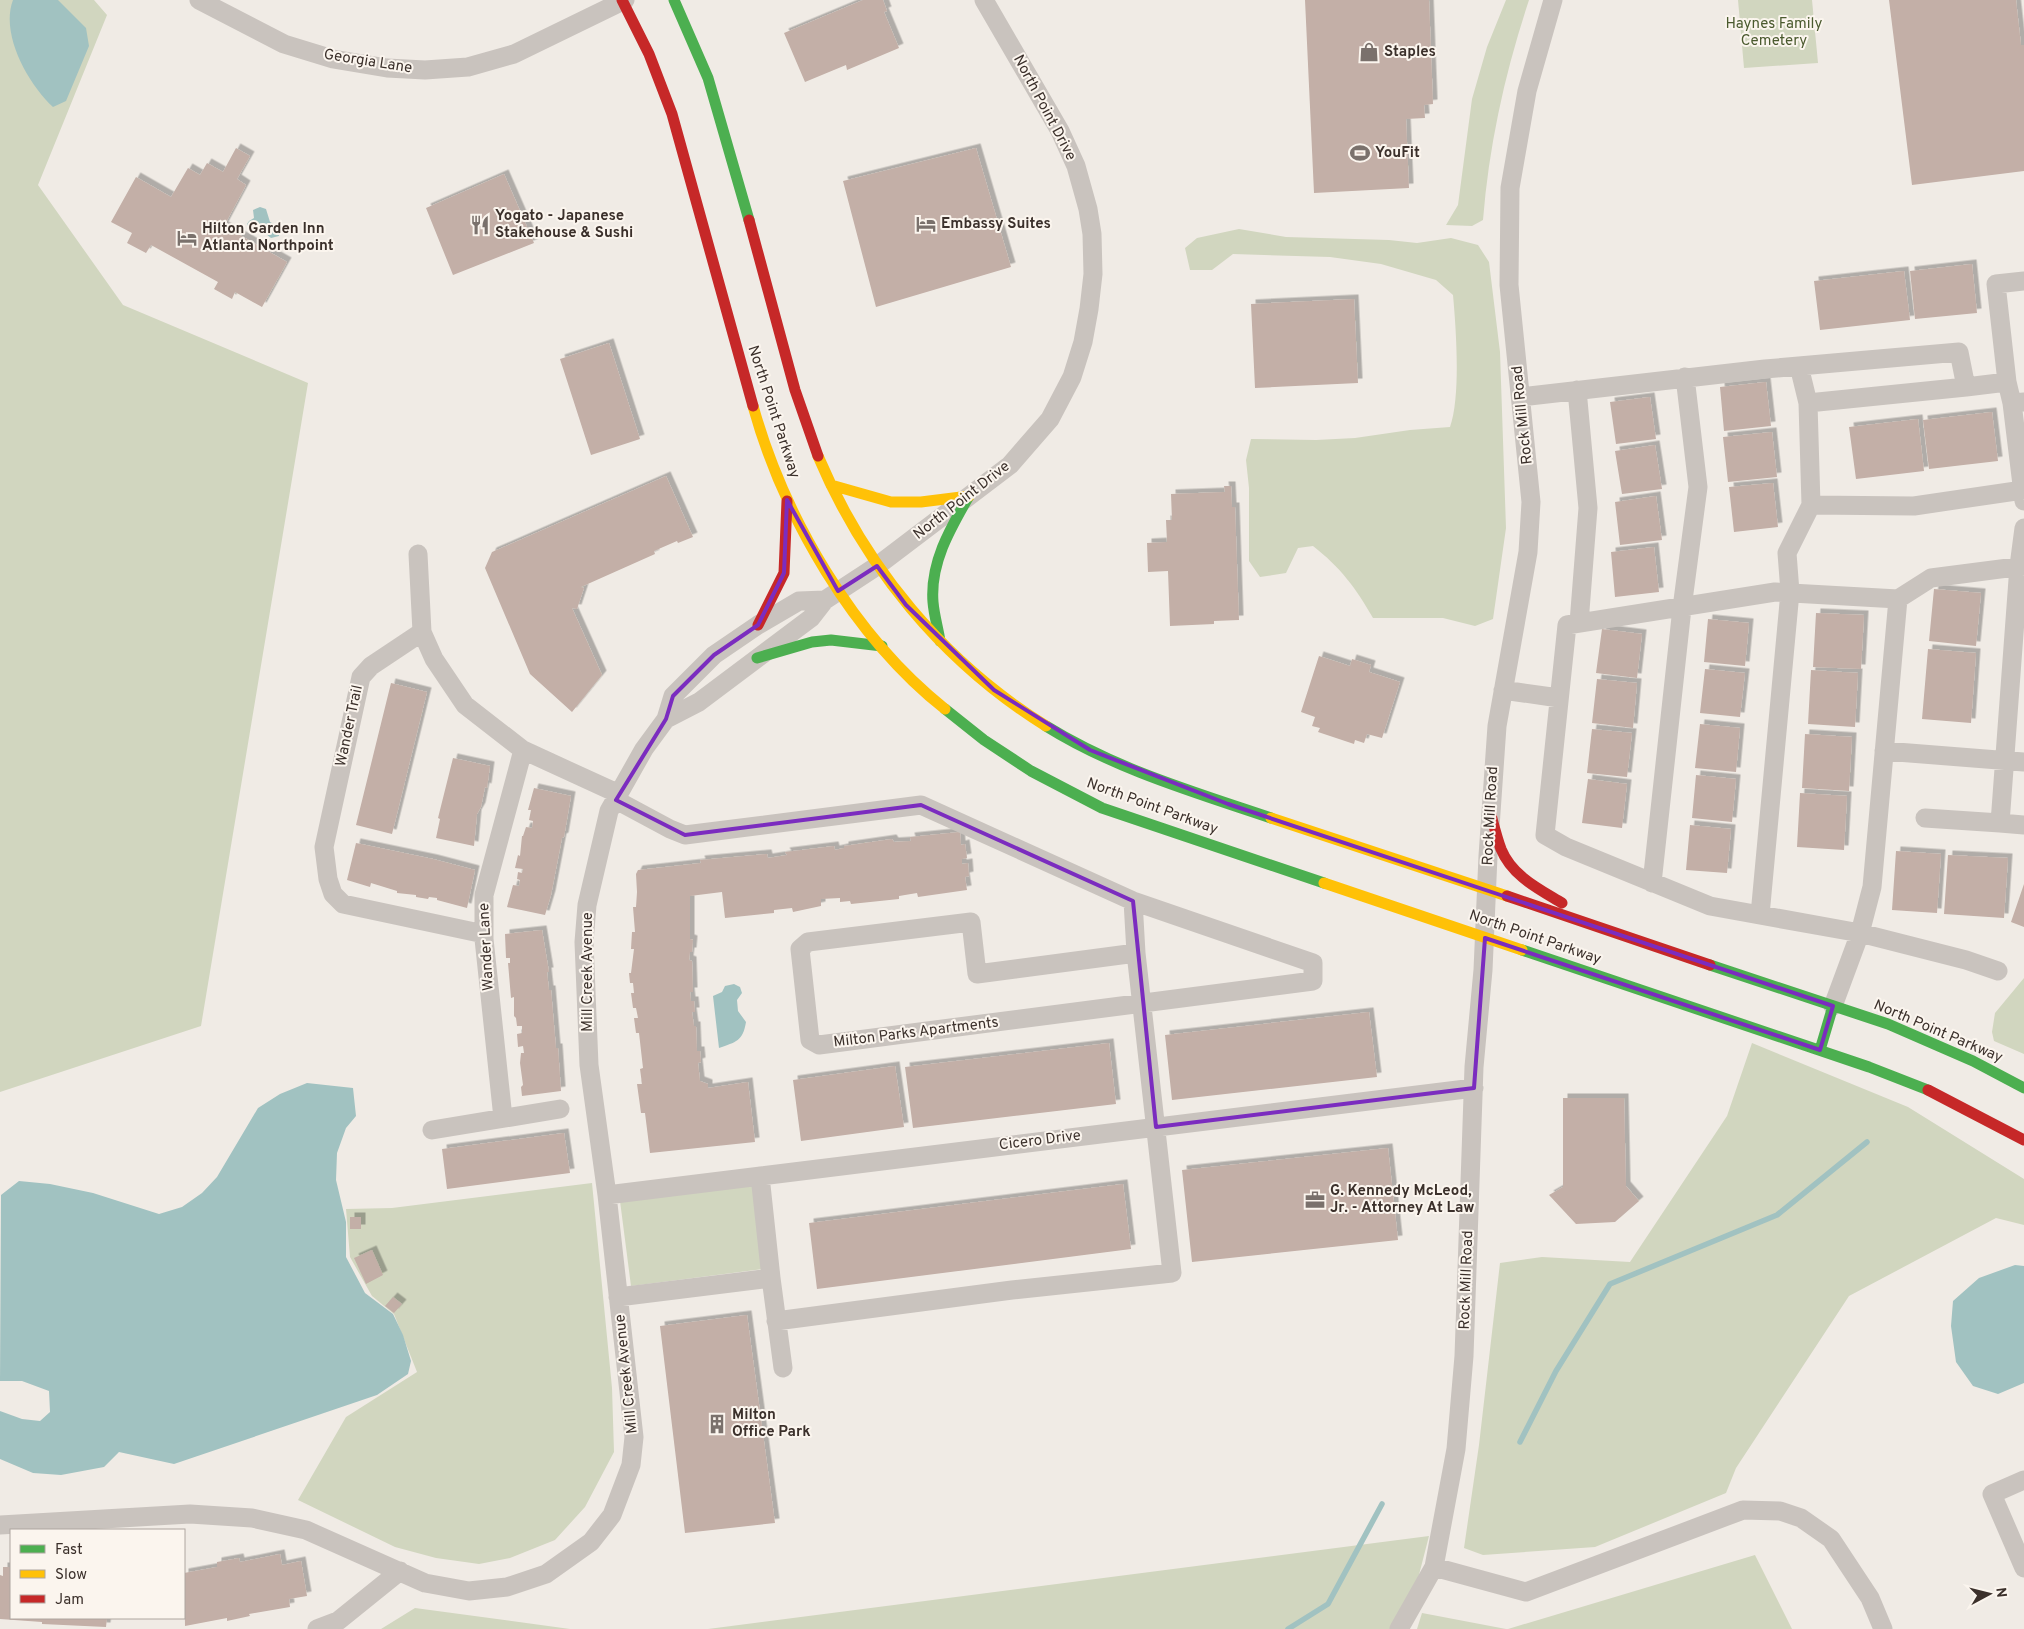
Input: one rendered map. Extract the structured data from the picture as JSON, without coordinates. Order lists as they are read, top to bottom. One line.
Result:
{"streets":{"street":["Georgia Lane","North Point Drive","North Point Parkway","Rock Mill Road","Wander Trail","Wander Lane","Mill Creek Avenue","Milton Parks Apartments","Cicero Drive"]},"crossings":[["Georgia Lane","North Point Parkway"],["North Point Drive","North Point Parkway"],["North Point Drive","Mill Creek Avenue"],["North Point Parkway","Rock Mill Road"],["North Point Parkway","Mill Creek Avenue"],["Rock Mill Road","Cicero Drive"],["Wander Trail","Wander Lane"],["Mill Creek Avenue","Milton Parks Apartments"],["Mill Creek Avenue","Cicero Drive"]],"parks":["Haynes Family Cemetery"],"places":{"shop":["Staples"],"sports":["YouFit"],"hotel":["Embassy Suites","Hilton Garden Inn Atlanta Northpoint"],"restaurant":["Yogato - Japanese Stakehouse & Sushi"],"office":["G. Kennedy McLeod, Jr. - Attorney At Law"],"building":["Milton Office Park"]},"legend":["Fast","Slow","Jam"],"north":"right"}
